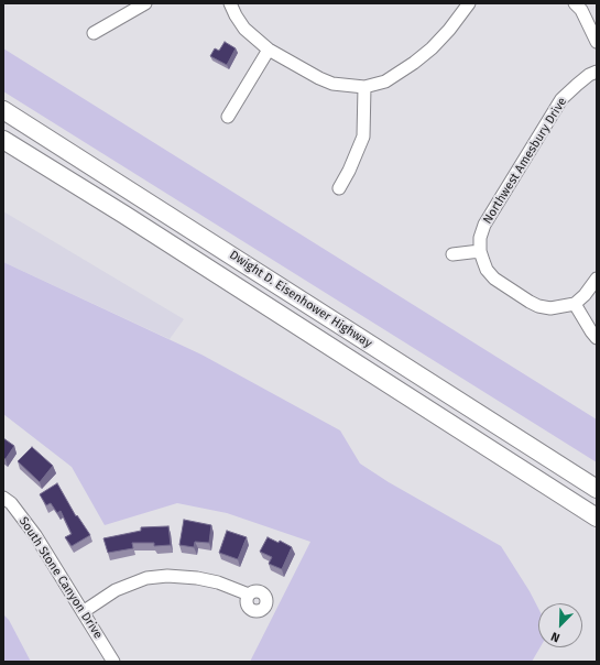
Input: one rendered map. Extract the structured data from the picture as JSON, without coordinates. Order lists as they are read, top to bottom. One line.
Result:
{"streets":{"highway":["Dwight D. Eisenhower Highway"],"street":["Northwest Amesbury Drive","South Stone Canyon Drive"]},"north":"bottom left"}
